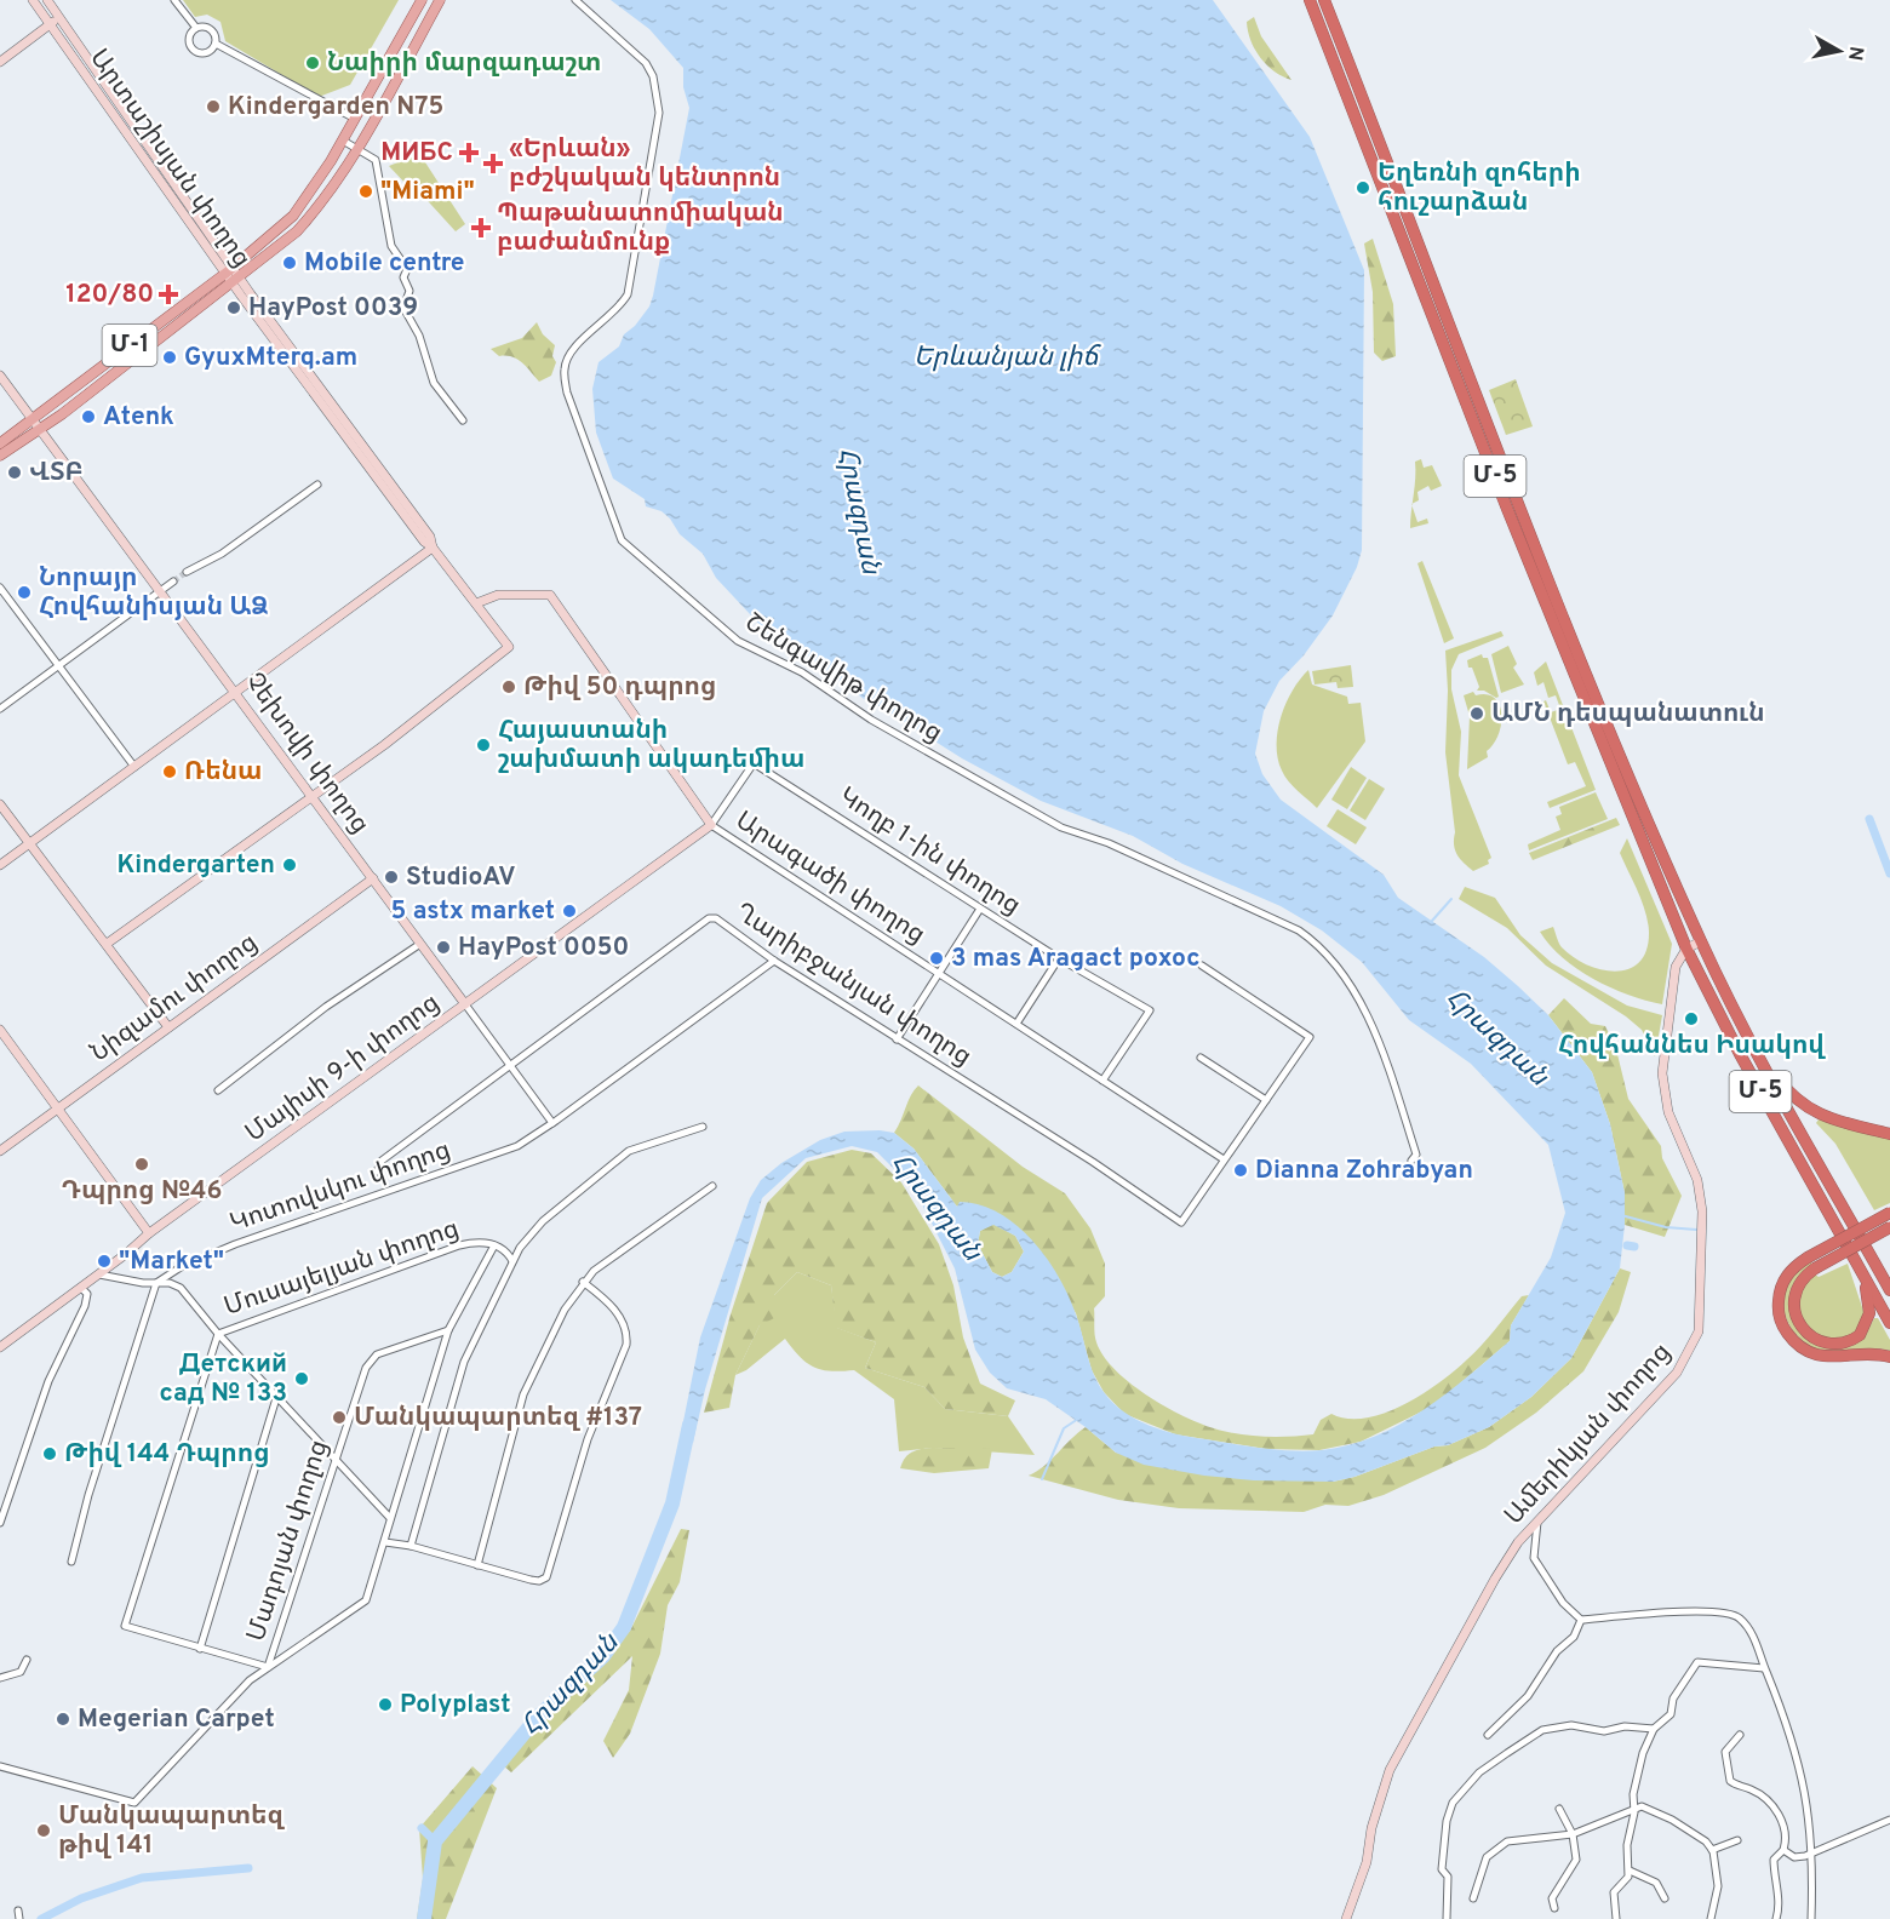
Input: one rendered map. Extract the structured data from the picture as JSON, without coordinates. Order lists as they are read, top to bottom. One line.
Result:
{"streets":{"highway":["Մ-5"],"main road":["Մ-1"],"street":["Արտաշիսյան փողոց","Շենգավիթ փողոց","Չեխովի փողոց","Կողբ 1-ին փողոց","Արագածի փողոց","Ղարիբջանյան փողոց","Նիզամու փողոց","Մայիսի 9-ի փողոց","Կոտովսկու փողոց","Մուսայելյան փողոց","Ամերիկյան փողոց","Մադոյան փողոց"]},"crossings":[["Արտաշիսյան փողոց","Մ-1"],["Արտաշիսյան փողոց","Չեխովի փողոց"],["Արտաշիսյան փողոց","Արագածի փողոց"],["Մ-1","Չեխովի փողոց"],["Մ-5","Ամերիկյան փողոց"],["Չեխովի փողոց","Ղարիբջանյան փողոց"],["Չեխովի փողոց","Նիզամու փողոց"],["Չեխովի փողոց","Մայիսի 9-ի փողոց"],["Չեխովի փողոց","Կոտովսկու փողոց"],["Կողբ 1-ին փողոց","Արագածի փողոց"],["Կողբ 1-ին փողոց","Մայիսի 9-ի փողոց"],["Արագածի փողոց","Ղարիբջանյան փողոց"],["Արագածի փողոց","Մայիսի 9-ի փողոց"],["Ղարիբջանյան փողոց","Կոտովսկու փողոց"]],"water":["Երևանյան լիճ","Հրազդան"],"places":{"other":["Նաիրի մարզադաշտ","Kindergarden N75","Եղեռնի զոհերի հուշարձան","\"Miami\"","Mobile centre","HayPost 0039","GyuxMterq.am","Atenk","ՎՏԲ","Նորայր Հովհանիսյան ԱՁ","Թիվ 50 դպրոց","ԱՄՆ դեսպանատուն","Հայաստանի շախմատի ակադեմիա","Ռենա","Kindergarten","StudioAV","5 astx market","HayPost 0050","3 mas Aragact poxoc","Հովհաննես Իսակով","Դպրոց №46","Dianna Zohrabyan","\"Market\"","Детский сад № 133","Մանկապարտեզ #137","Թիվ 144 Դպրոց","Polyplast","Megerian Carpet","Մանկապարտեզ թիվ 141"],"health":["МИБС","«Երևան» բժշկական կենտրոն","Պաթանատոմիական բաժանմունք","120/80"]},"north":"right"}
